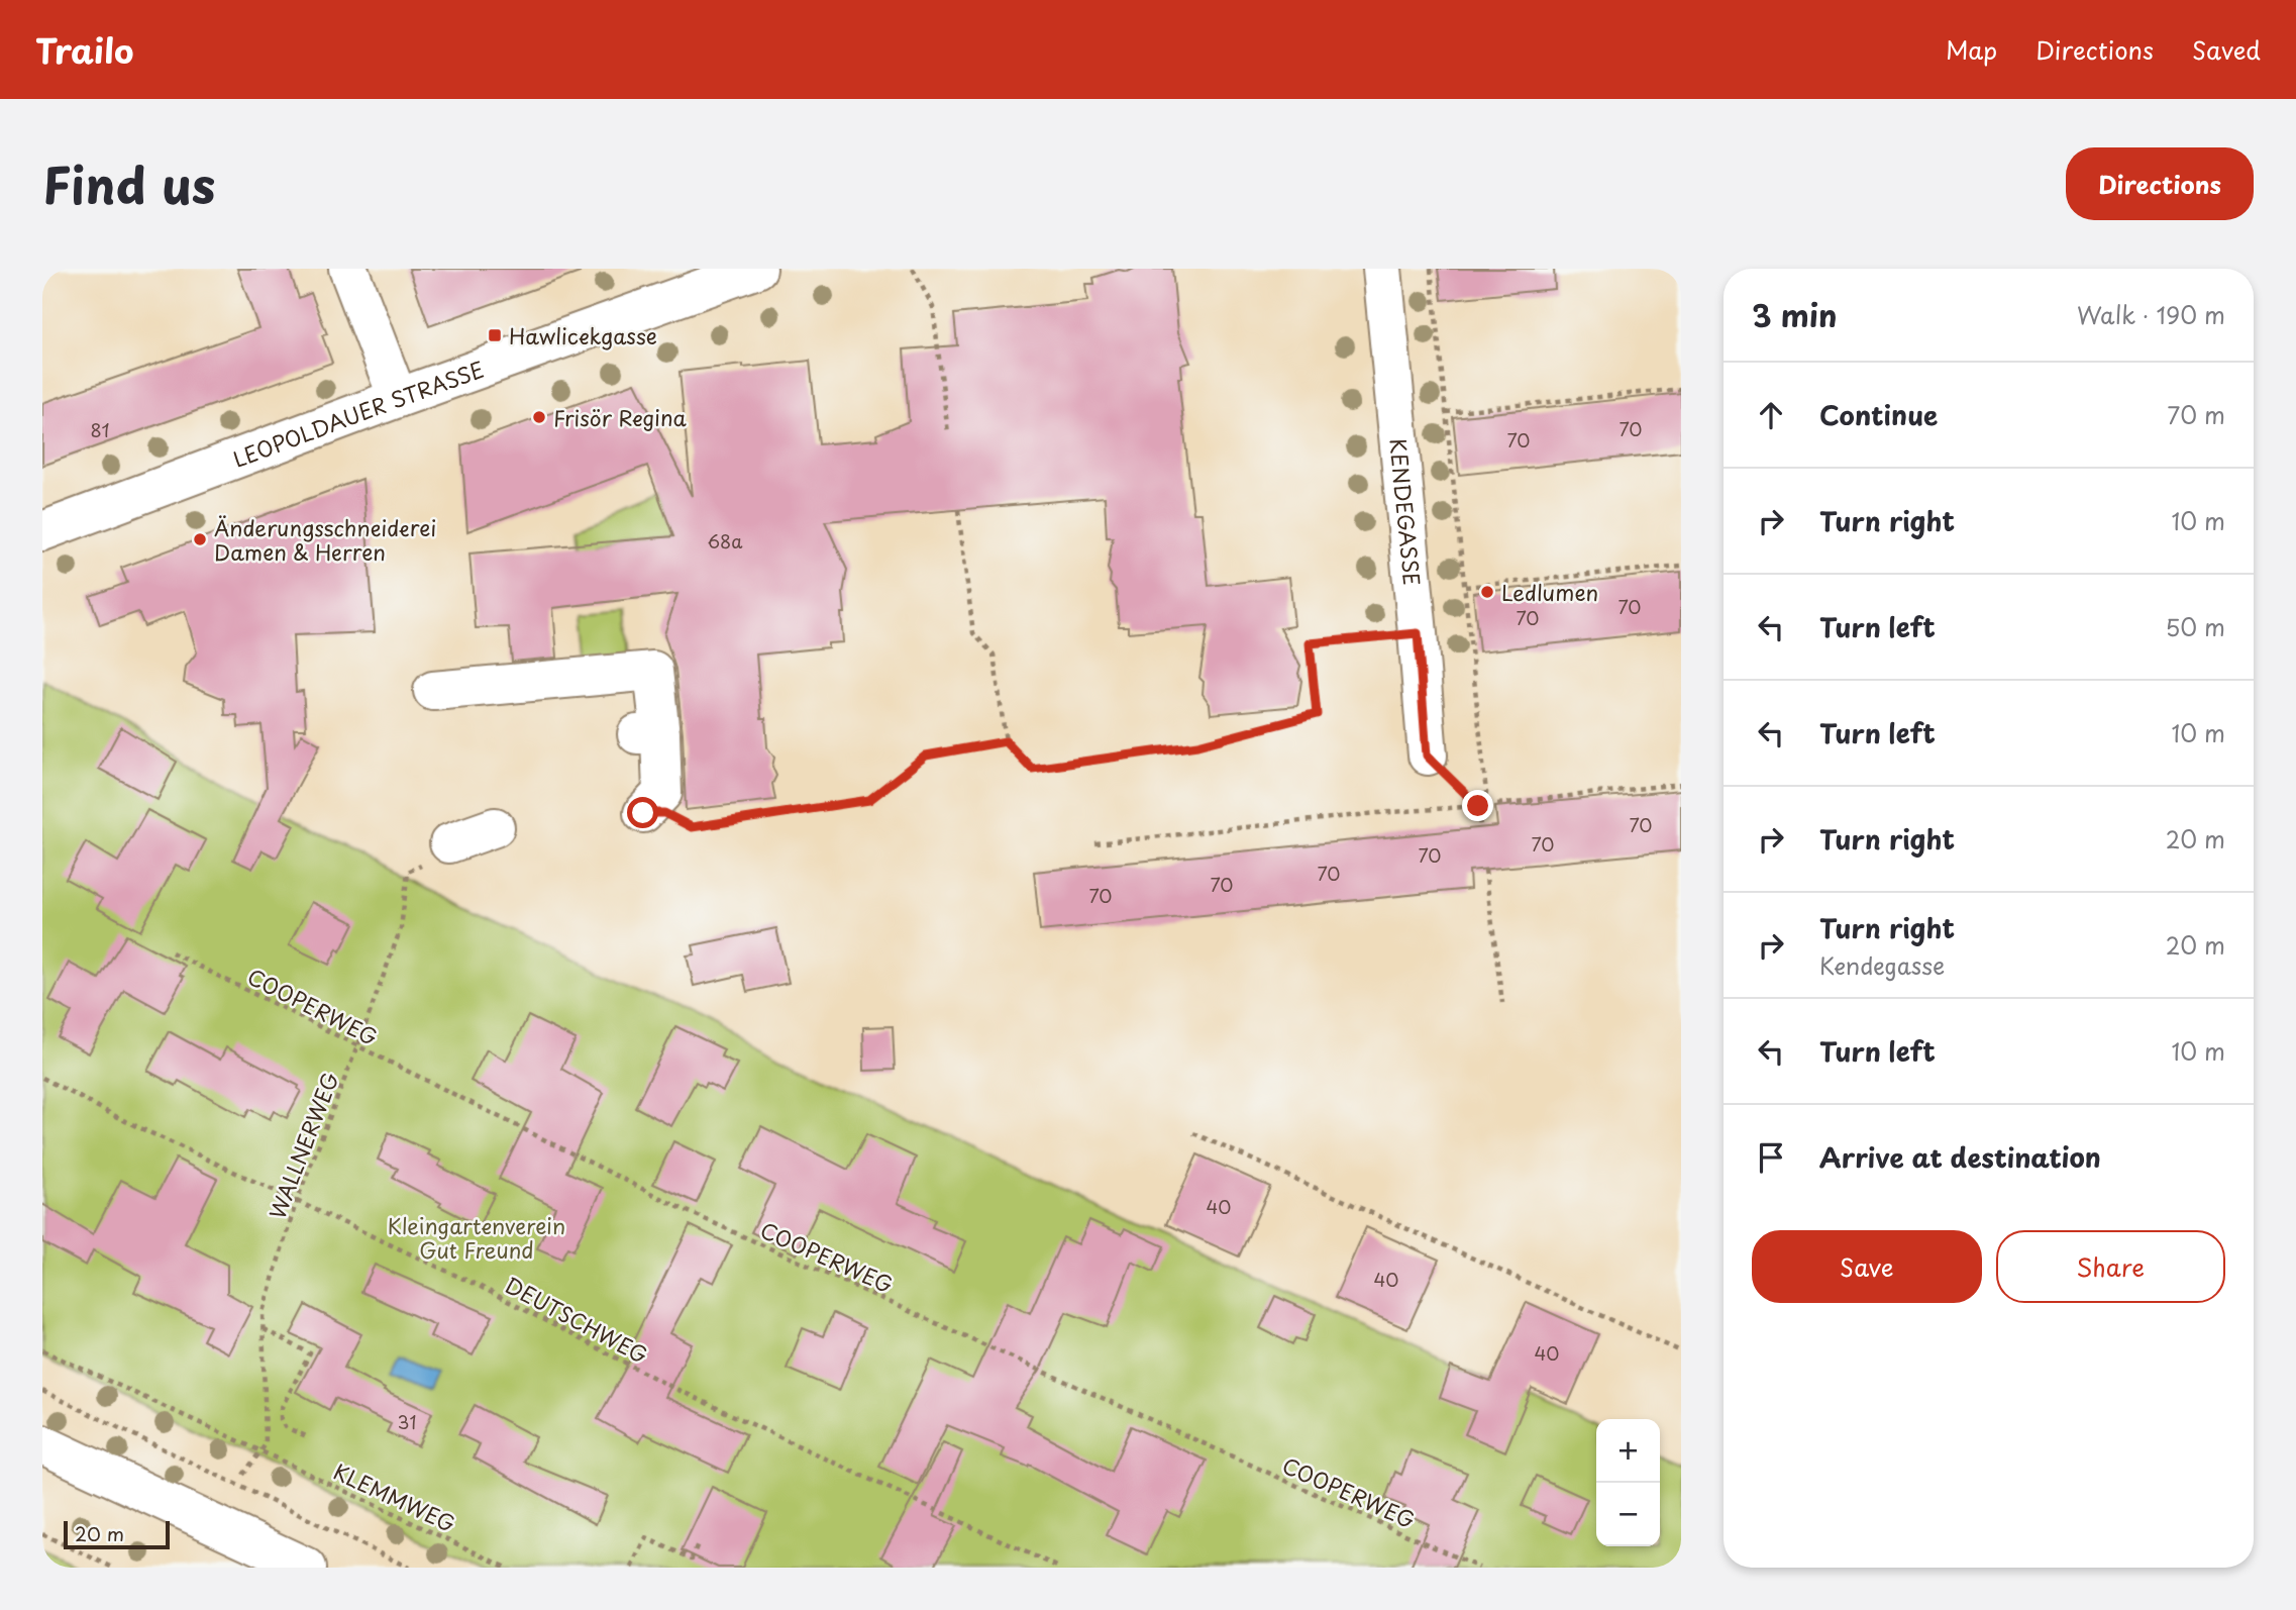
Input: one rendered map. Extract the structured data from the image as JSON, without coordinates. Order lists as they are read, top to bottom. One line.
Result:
{"streets":{"main road":["LEOPOLDAUER STRASSE","KENDEGASSE"],"path":["COOPERWEG","WALLNERWEG","DEUTSCHWEG","KLEMMWEG"]},"crossings":[["COOPERWEG","WALLNERWEG"],["WALLNERWEG","DEUTSCHWEG"],["WALLNERWEG","KLEMMWEG"]],"parks":["Kleingartenverein Gut Freund"],"places":{"transit":["Hawlicekgasse"],"other":["Frisör Regina","Änderungsschneiderei Damen & Herren","Ledlumen"]},"house_numbers":["70","81","70","68a","70","70","70","70","70","70","70","70","40","40","40","31"],"scale_bar":"20 m","page":{"header":"Trailo","nav":["Map","Directions","Saved"],"title":"Find us","buttons":["Directions",["Save","Share"]],"heading":["3 min","Walk · 190 m"],"list":[["Continue","70 m"],["Turn right","10 m"],["Turn left","50 m"],["Turn left","10 m"],["Turn right","20 m"],["Turn right","Kendegasse","20 m"],["Turn left","10 m"],"Arrive at destination"],"map_buttons":["+","−"],"scale":"20 m"}}
